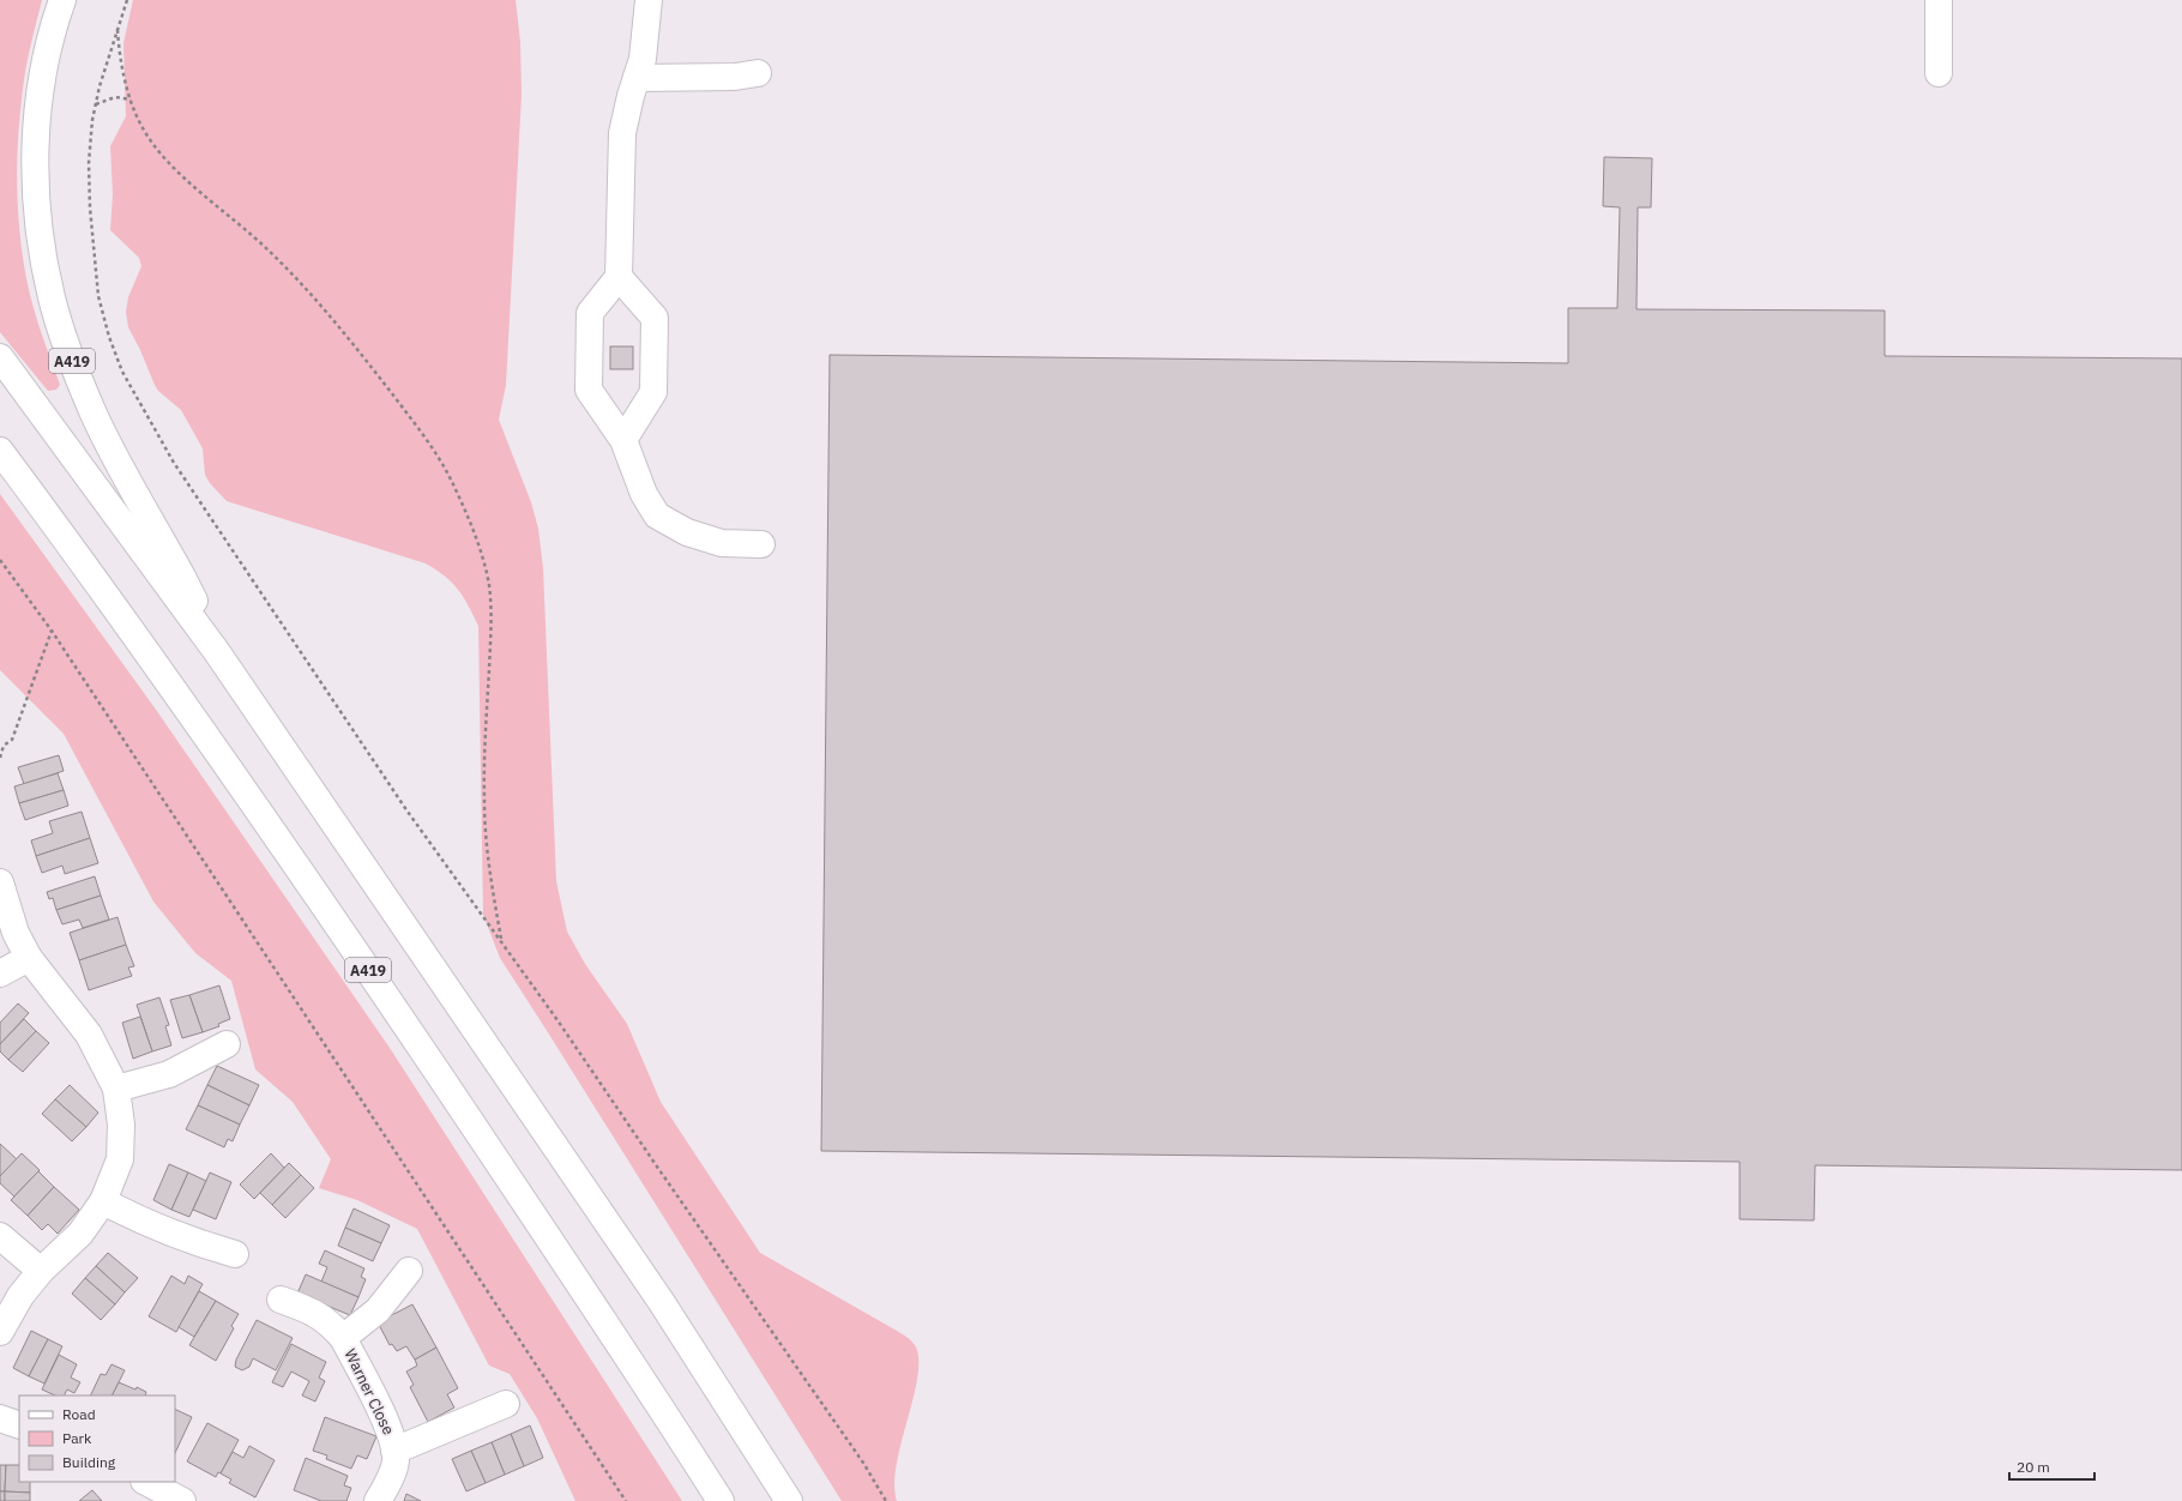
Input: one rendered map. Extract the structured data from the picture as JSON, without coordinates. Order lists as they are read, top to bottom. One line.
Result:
{"streets":{"main road":["A419","Warner Close"]},"legend":["Road","Park","Building"],"scale_bar":"20 m"}
